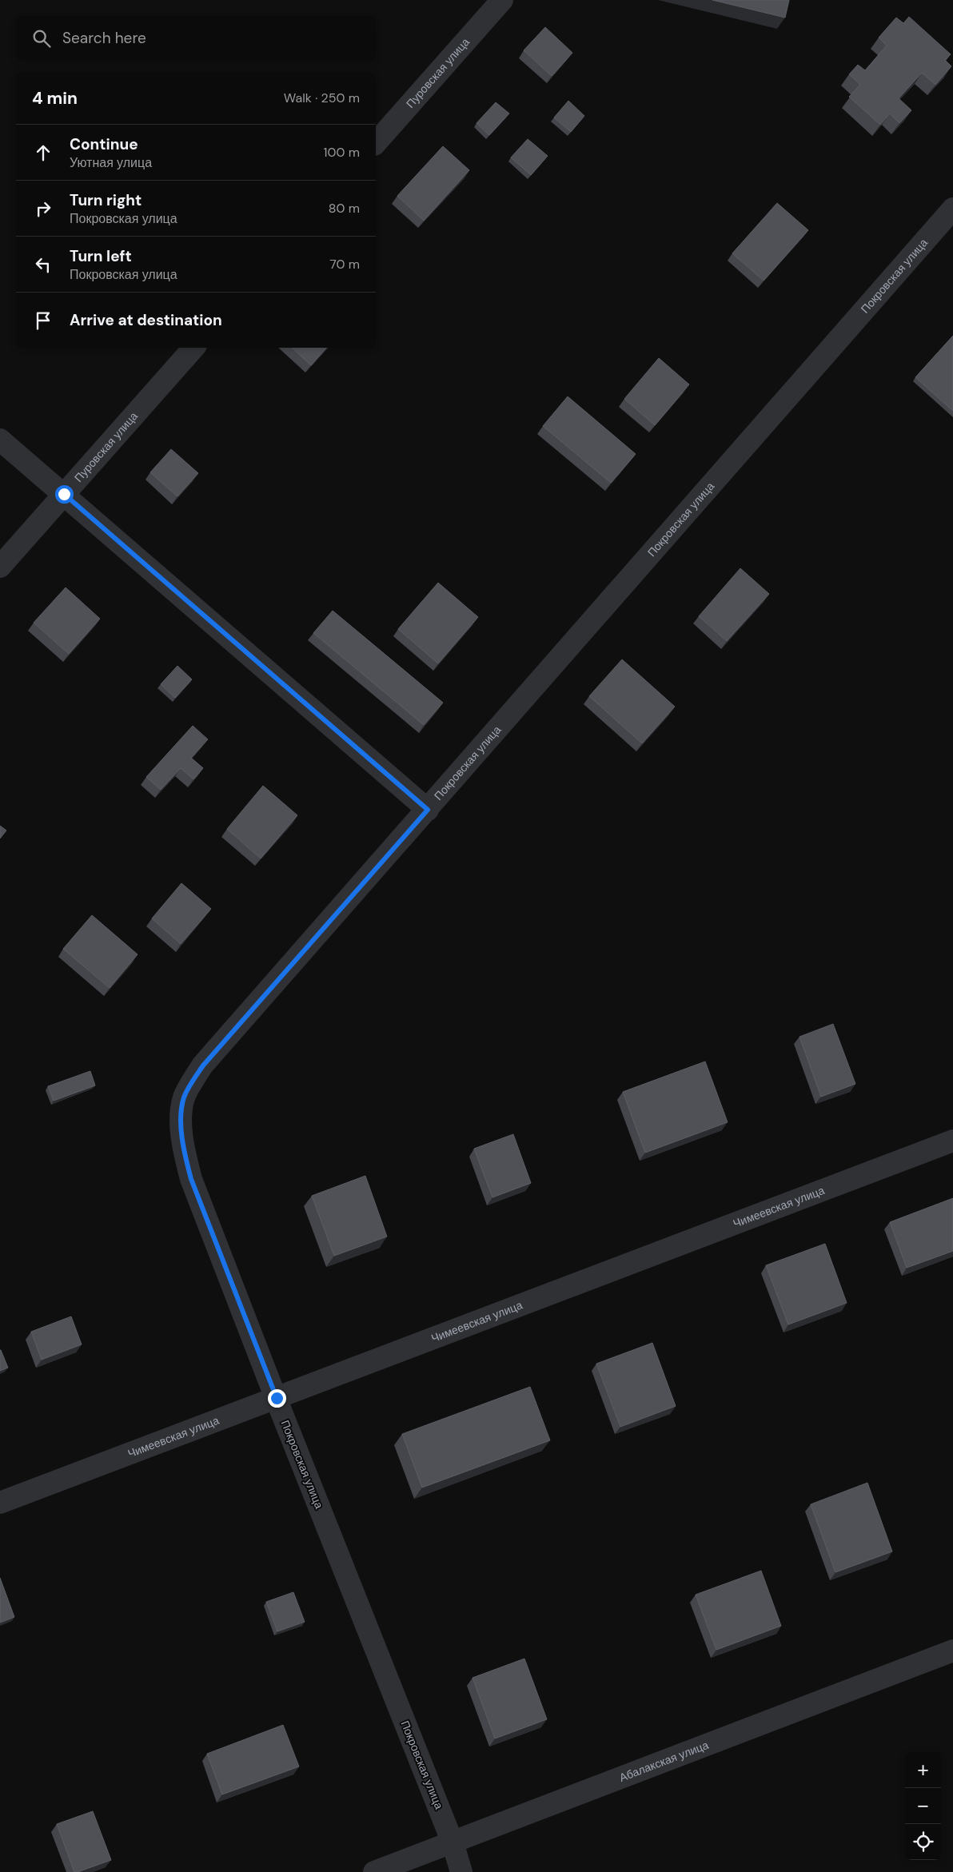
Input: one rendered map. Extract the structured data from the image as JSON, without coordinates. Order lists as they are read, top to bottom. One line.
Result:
{"streets":{"street":["Пуровская улица","Покровская улица","Чимеевская улица","Абалакская улица"]},"crossings":[["Покровская улица","Чимеевская улица"],["Покровская улица","Абалакская улица"]],"page":{"search":"Search here","heading":["4 min","Walk · 250 m"],"list":[["Continue","Уютная улица","100 m"],["Turn right","Покровская улица","80 m"],["Turn left","Покровская улица","70 m"],"Arrive at destination"],"map_buttons":["+","−"]}}
